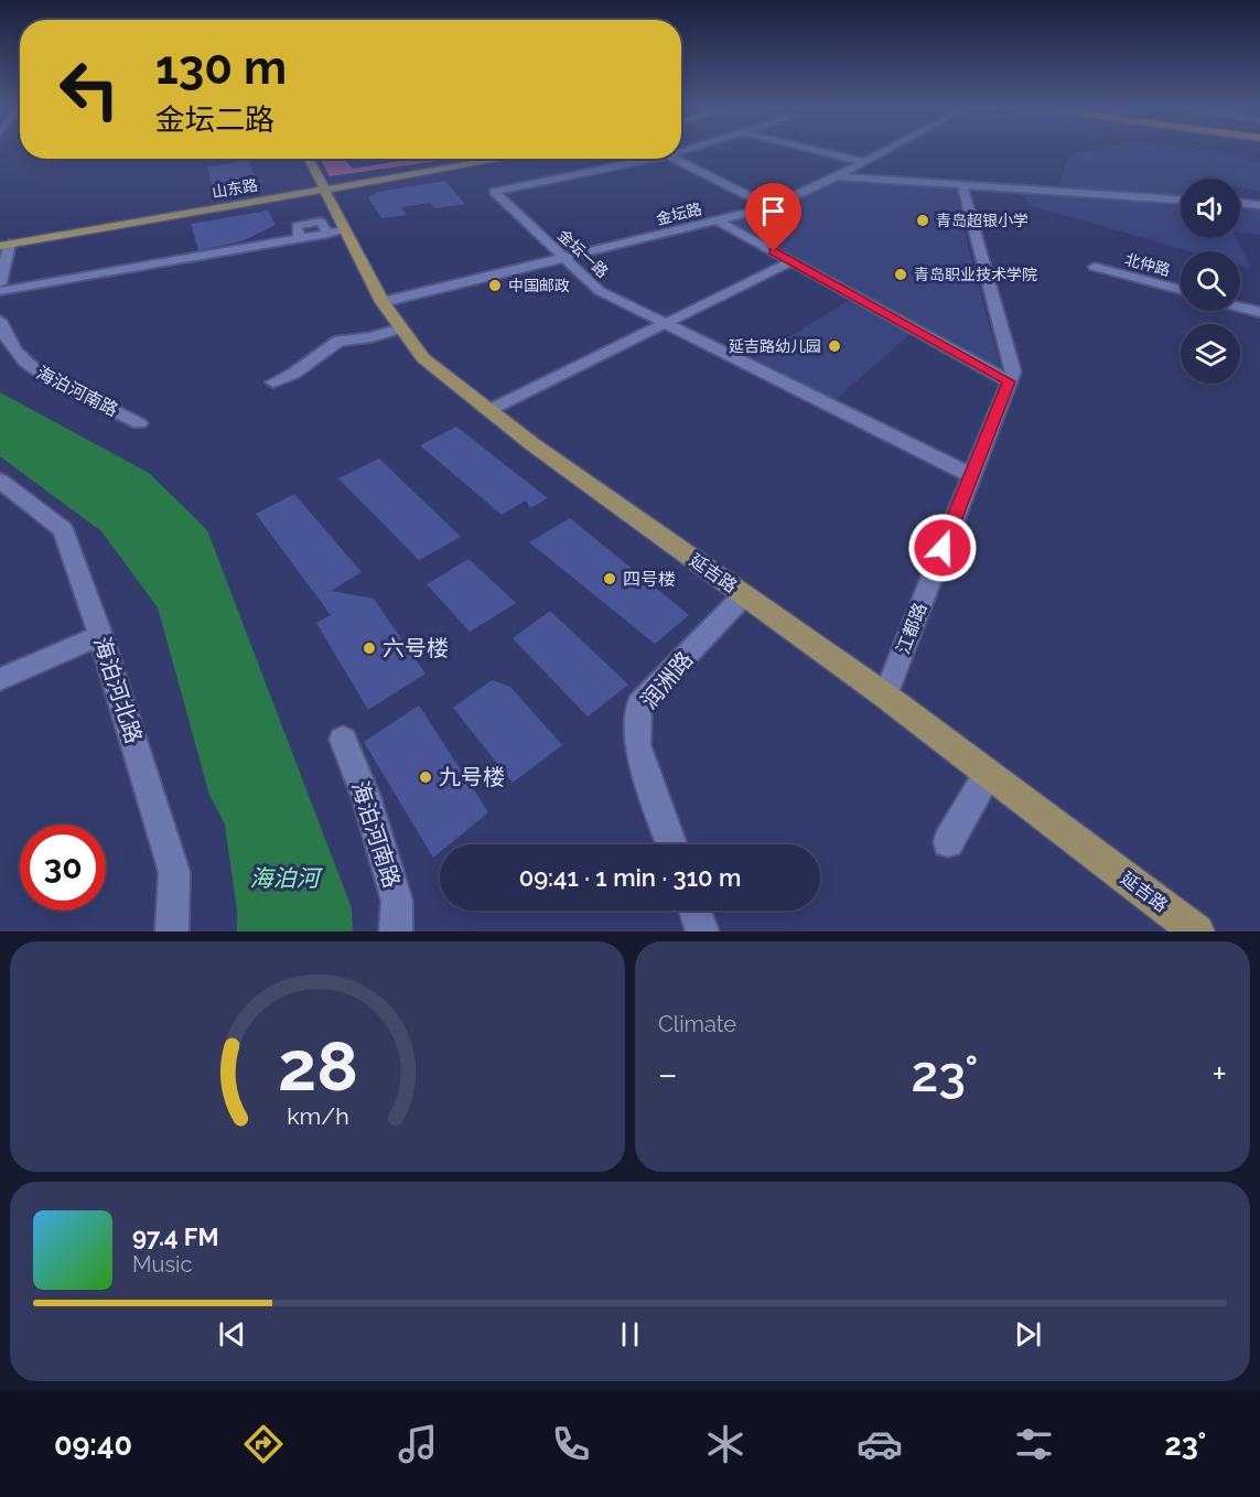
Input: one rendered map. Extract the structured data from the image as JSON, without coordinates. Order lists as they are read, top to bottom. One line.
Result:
{"streets":{"main road":["山东路","延吉路"],"street":["金坛路","金坛一路","北仲路","海泊河南路","江都路","润洲路","海泊河北路"]},"crossings":[["山东路","延吉路"],["金坛路","金坛一路"],["金坛路","延吉路"],["金坛一路","江都路"],["延吉路","江都路"],["延吉路","润洲路"]],"water":["海泊河"],"places":["青岛超银小学","青岛职业技术学院","中国邮政","延吉路幼儿园","四号楼","六号楼","九号楼"],"page":{"turn":["130 m","金坛二路"],"limit":"30","trip":"09:41 · 1 min · 310 m","tile":"Climate","heat":["−","23°","+"],"song":["97.4 FM","Music"],"tabs":["09:40","23°"],"gauge":["28","km/h"]}}
